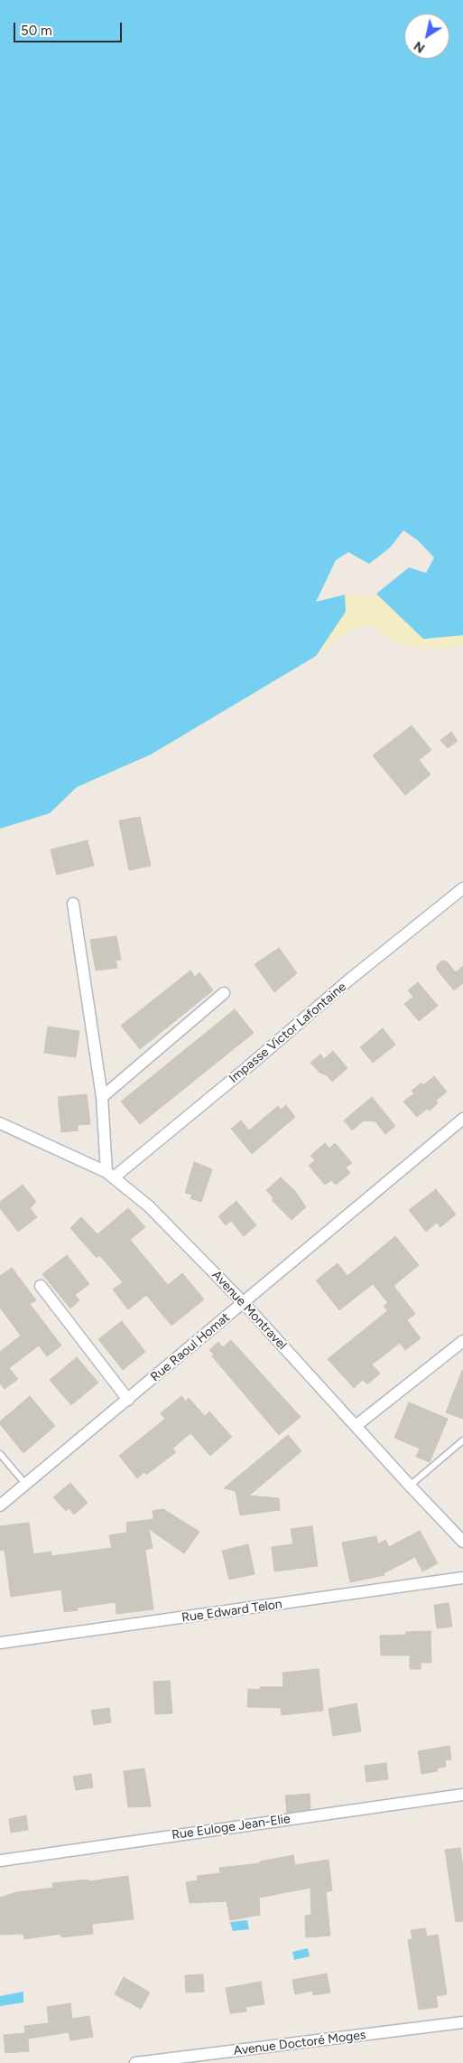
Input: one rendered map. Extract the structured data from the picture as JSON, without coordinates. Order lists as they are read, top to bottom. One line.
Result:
{"streets":{"street":["Impasse Victor Lafontaine","Avenue Montravel","Rue Raoul Homat","Rue Edward Telon","Rue Euloge Jean-Elie","Avenue Doctoré Moges"]},"crossings":[["Impasse Victor Lafontaine","Avenue Montravel"],["Avenue Montravel","Rue Raoul Homat"]],"scale_bar":"50 m","north":"bottom left"}
